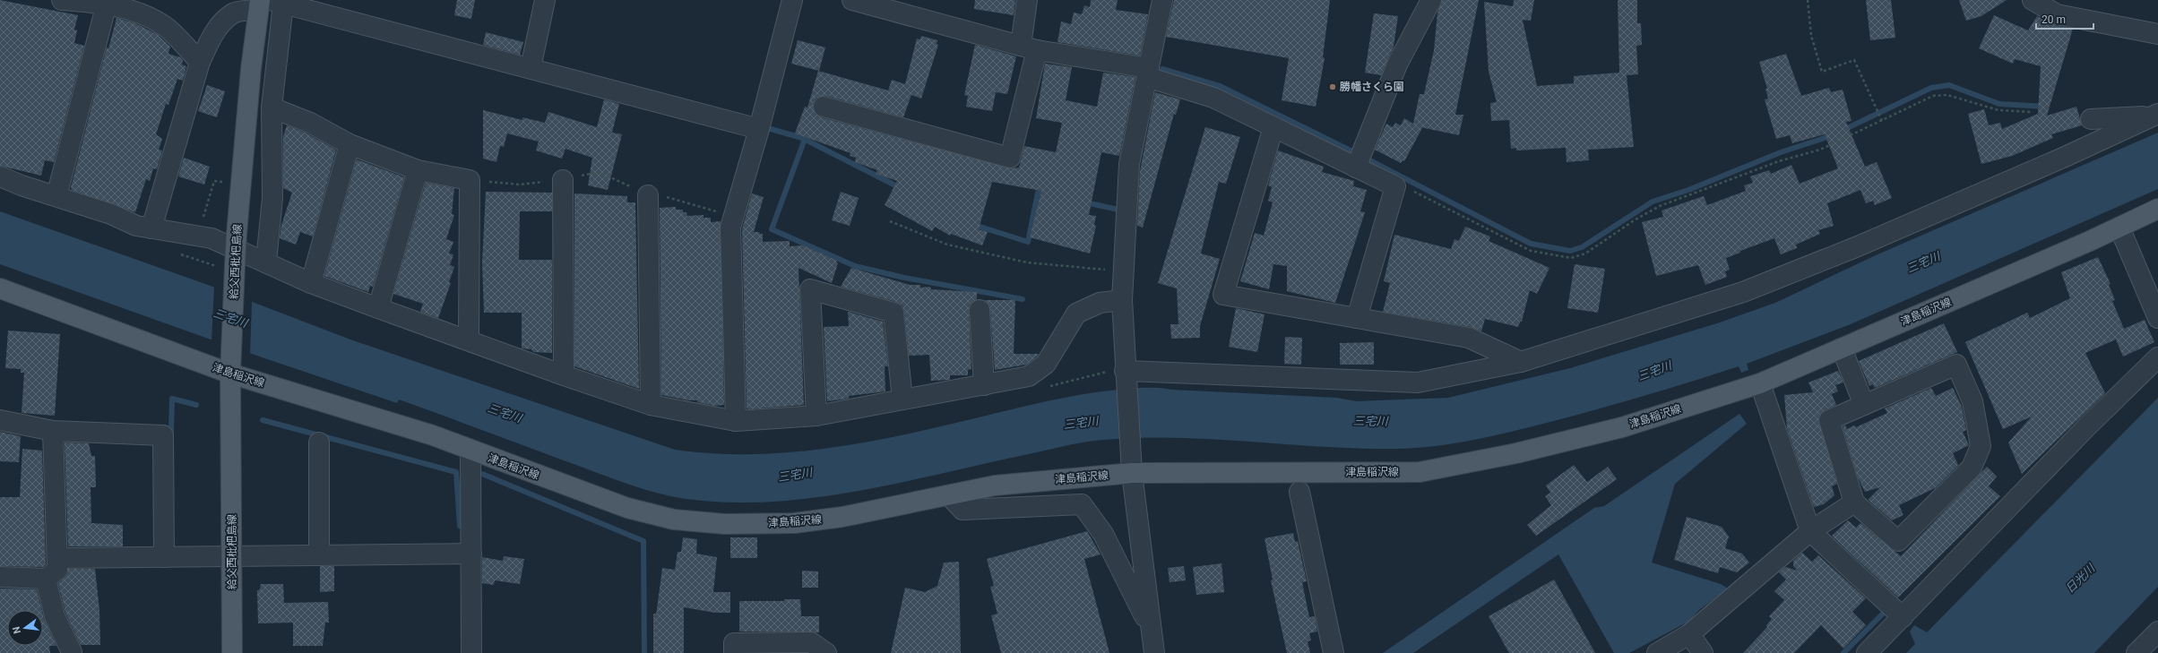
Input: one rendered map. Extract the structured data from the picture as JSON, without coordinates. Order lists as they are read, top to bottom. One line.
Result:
{"streets":{"main road":["給父西枇杷島線","津島稲沢線"]},"crossings":[["給父西枇杷島線","津島稲沢線"]],"water":["三宅川","日光川"],"places":["勝幡さくら園"],"scale_bar":"20 m","north":"left"}
